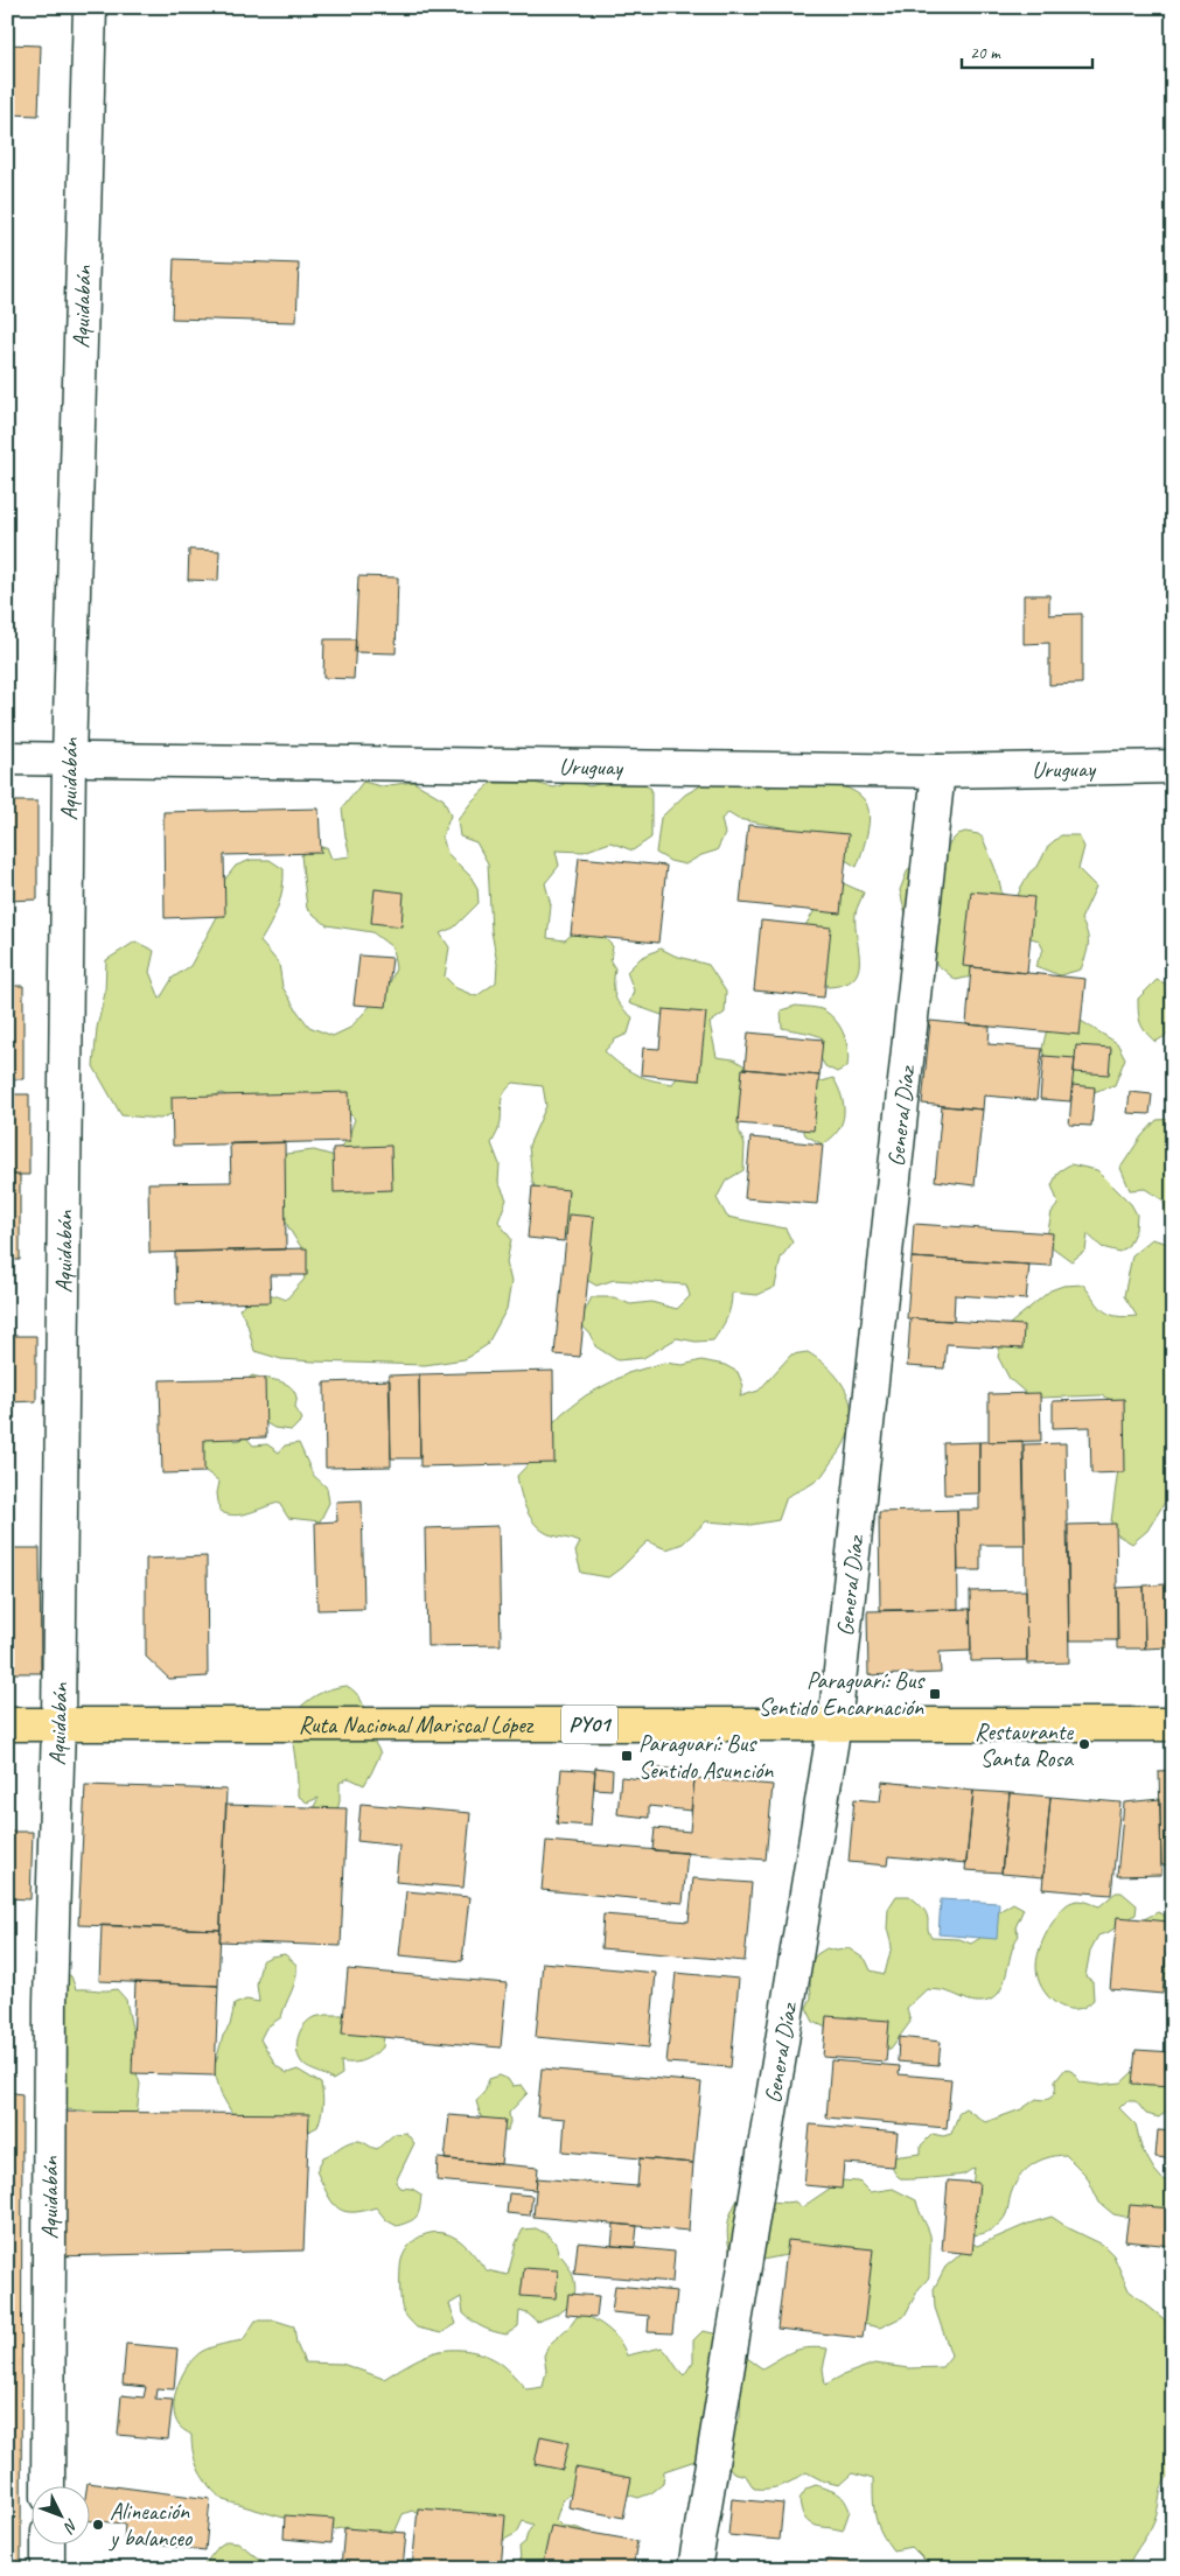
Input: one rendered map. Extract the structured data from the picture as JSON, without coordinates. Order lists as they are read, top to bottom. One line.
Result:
{"streets":{"highway":["Ruta Nacional Mariscal López","PY01"],"street":["Aquidabán","Uruguay","General Díaz"]},"crossings":[["Aquidabán","Uruguay"],["Aquidabán","Ruta Nacional Mariscal López"],["Uruguay","General Díaz"],["General Díaz","Ruta Nacional Mariscal López"]],"places":{"transit":["Paraguarí: Bus Sentido Encarnación","Paraguarí: Bus Sentido Asunción"],"other":["Restaurante Santa Rosa","Alineación y balanceo"]},"scale_bar":"20 m","north":"bottom right"}
